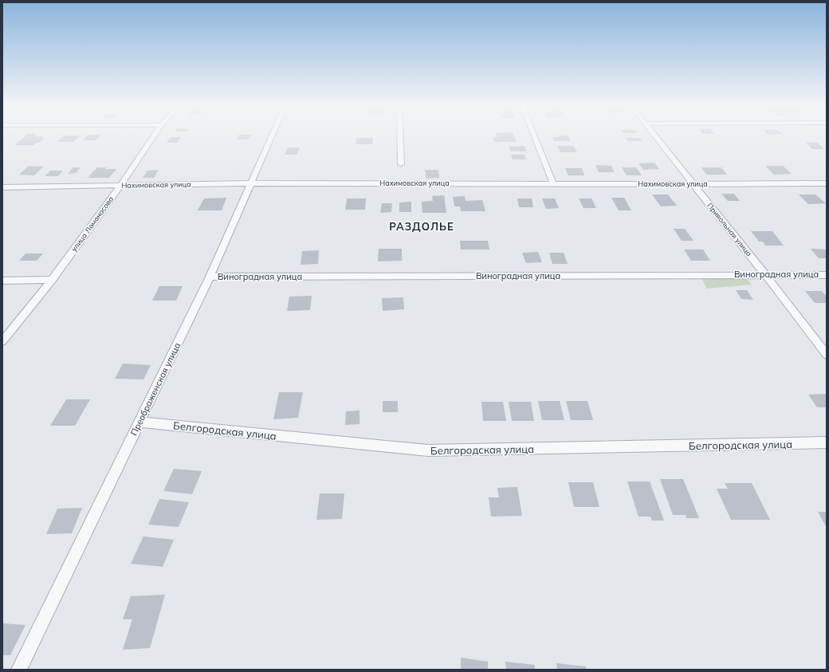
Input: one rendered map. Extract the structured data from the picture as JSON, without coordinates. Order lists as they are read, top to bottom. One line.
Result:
{"streets":{"street":["Нахимовская улица","улица Ломоносова","Привольная улица","Виноградная улица","Преображенская улица","Белгородская улица"]},"crossings":[["Нахимовская улица","улица Ломоносова"],["Нахимовская улица","Привольная улица"],["Нахимовская улица","Преображенская улица"],["Привольная улица","Виноградная улица"],["Виноградная улица","Преображенская улица"],["Преображенская улица","Белгородская улица"]],"districts":["РАЗДОЛЬЕ"]}
